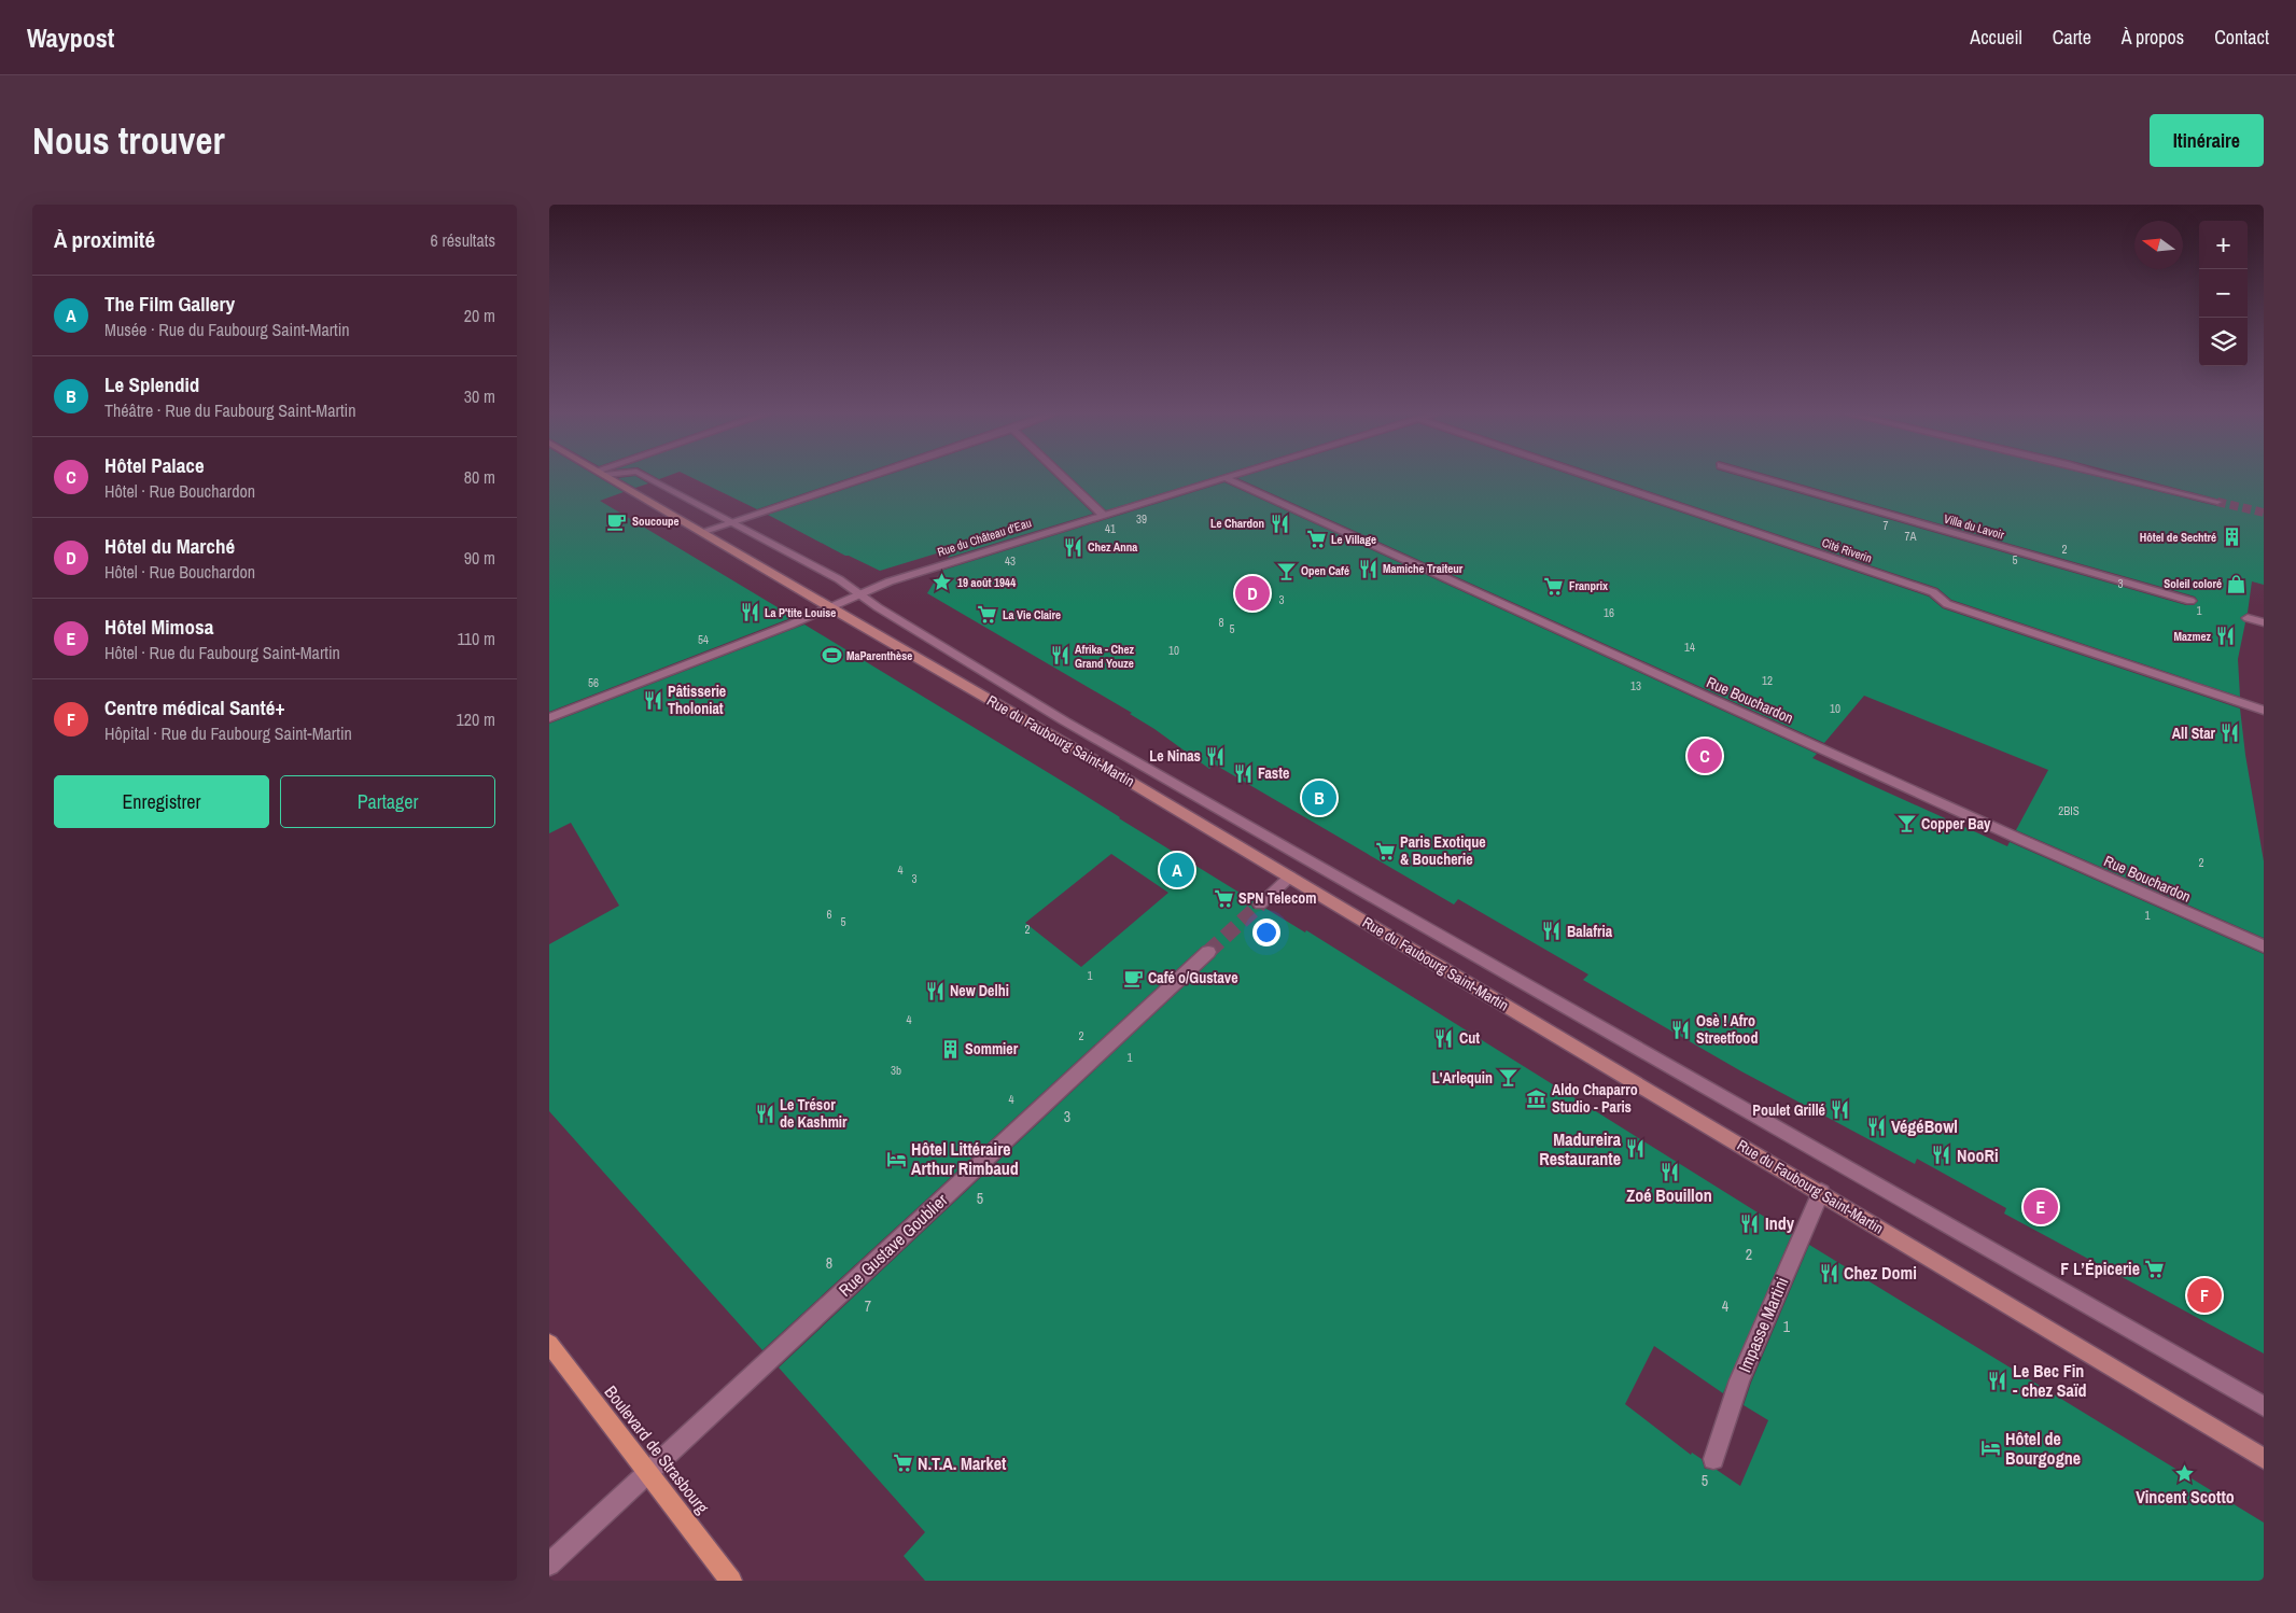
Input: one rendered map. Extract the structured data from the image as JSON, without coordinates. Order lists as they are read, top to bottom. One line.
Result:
{"streets":{"main road":["Rue du Faubourg Saint-Martin","Boulevard de Strasbourg"],"street":["Villa du Lavoir","Rue du Château d'Eau","Cité Riverin","Rue Bouchardon","Rue Gustave Goublier","Impasse Martini"]},"crossings":[["Rue du Château d'Eau","Rue Bouchardon"],["Rue du Château d'Eau","Rue du Faubourg Saint-Martin"],["Rue du Faubourg Saint-Martin","Impasse Martini"],["Rue Gustave Goublier","Boulevard de Strasbourg"]],"places":{"cafe":["Soucoupe","Café o/Gustave"],"restaurant":["Le Chardon","Chez Anna","Mamiche Traiteur","La P'tite Louise","Mazmez","Afrika - Chez Grand Youze","Pâtisserie Tholoniat","All Star","Le Ninas","Faste","Balafria","New Delhi","Osè ! Afro Streetfood","Cut","Poulet Grillé","Le Trésor de Kashmir","VégéBowl","Madureira Restaurante","NooRi","Zoé Bouillon","Indy","Chez Domi","Le Bec Fin - chez Saïd"],"building":["Hôtel de Sechtré","Sommier"],"supermarket":["Le Village","Franprix","La Vie Claire","Paris Exotique & Boucherie","SPN Telecom","F L’Épicerie","N.T.A. Market"],"bar":["Open Café","Copper Bay","L'Arlequin"],"place":["19 août 1944","Vincent Scotto"],"shop":["Soleil coloré"],"sports":["MaParenthèse"],"museum":["Aldo Chaparro Studio - Paris"],"hotel":["Hôtel Littéraire Arthur Rimbaud","Hôtel de Bourgogne"]},"house_numbers":["39","7","41","7A","2","5","43","3","3","1","16","8","5","54","14","10","12","56","13","10","2BIS","2","4","3","6","1","5","2","1","4","2","1","3b","4","3","5","2","8","7","4","1","5"],"north":"left","page":{"header":"Waypost","nav":["Accueil","Carte","À propos","Contact"],"buttons":["Itinéraire",["Enregistrer","Partager"]],"title":"Nous trouver","heading":["À proximité","6 résultats"],"map_buttons":["+","−"],"list":[{"mark":"A","name":"The Film Gallery","note":"Musée · Rue du Faubourg Saint-Martin","value":"20 m"},{"mark":"B","name":"Le Splendid","note":"Théâtre · Rue du Faubourg Saint-Martin","value":"30 m"},{"mark":"C","name":"Hôtel Palace","note":"Hôtel · Rue Bouchardon","value":"80 m"},{"mark":"D","name":"Hôtel du Marché","note":"Hôtel · Rue Bouchardon","value":"90 m"},{"mark":"E","name":"Hôtel Mimosa","note":"Hôtel · Rue du Faubourg Saint-Martin","value":"110 m"},{"mark":"F","name":"Centre médical Santé+","note":"Hôpital · Rue du Faubourg Saint-Martin","value":"120 m"}],"pins":["D","C","B","A","E","F"]}}
